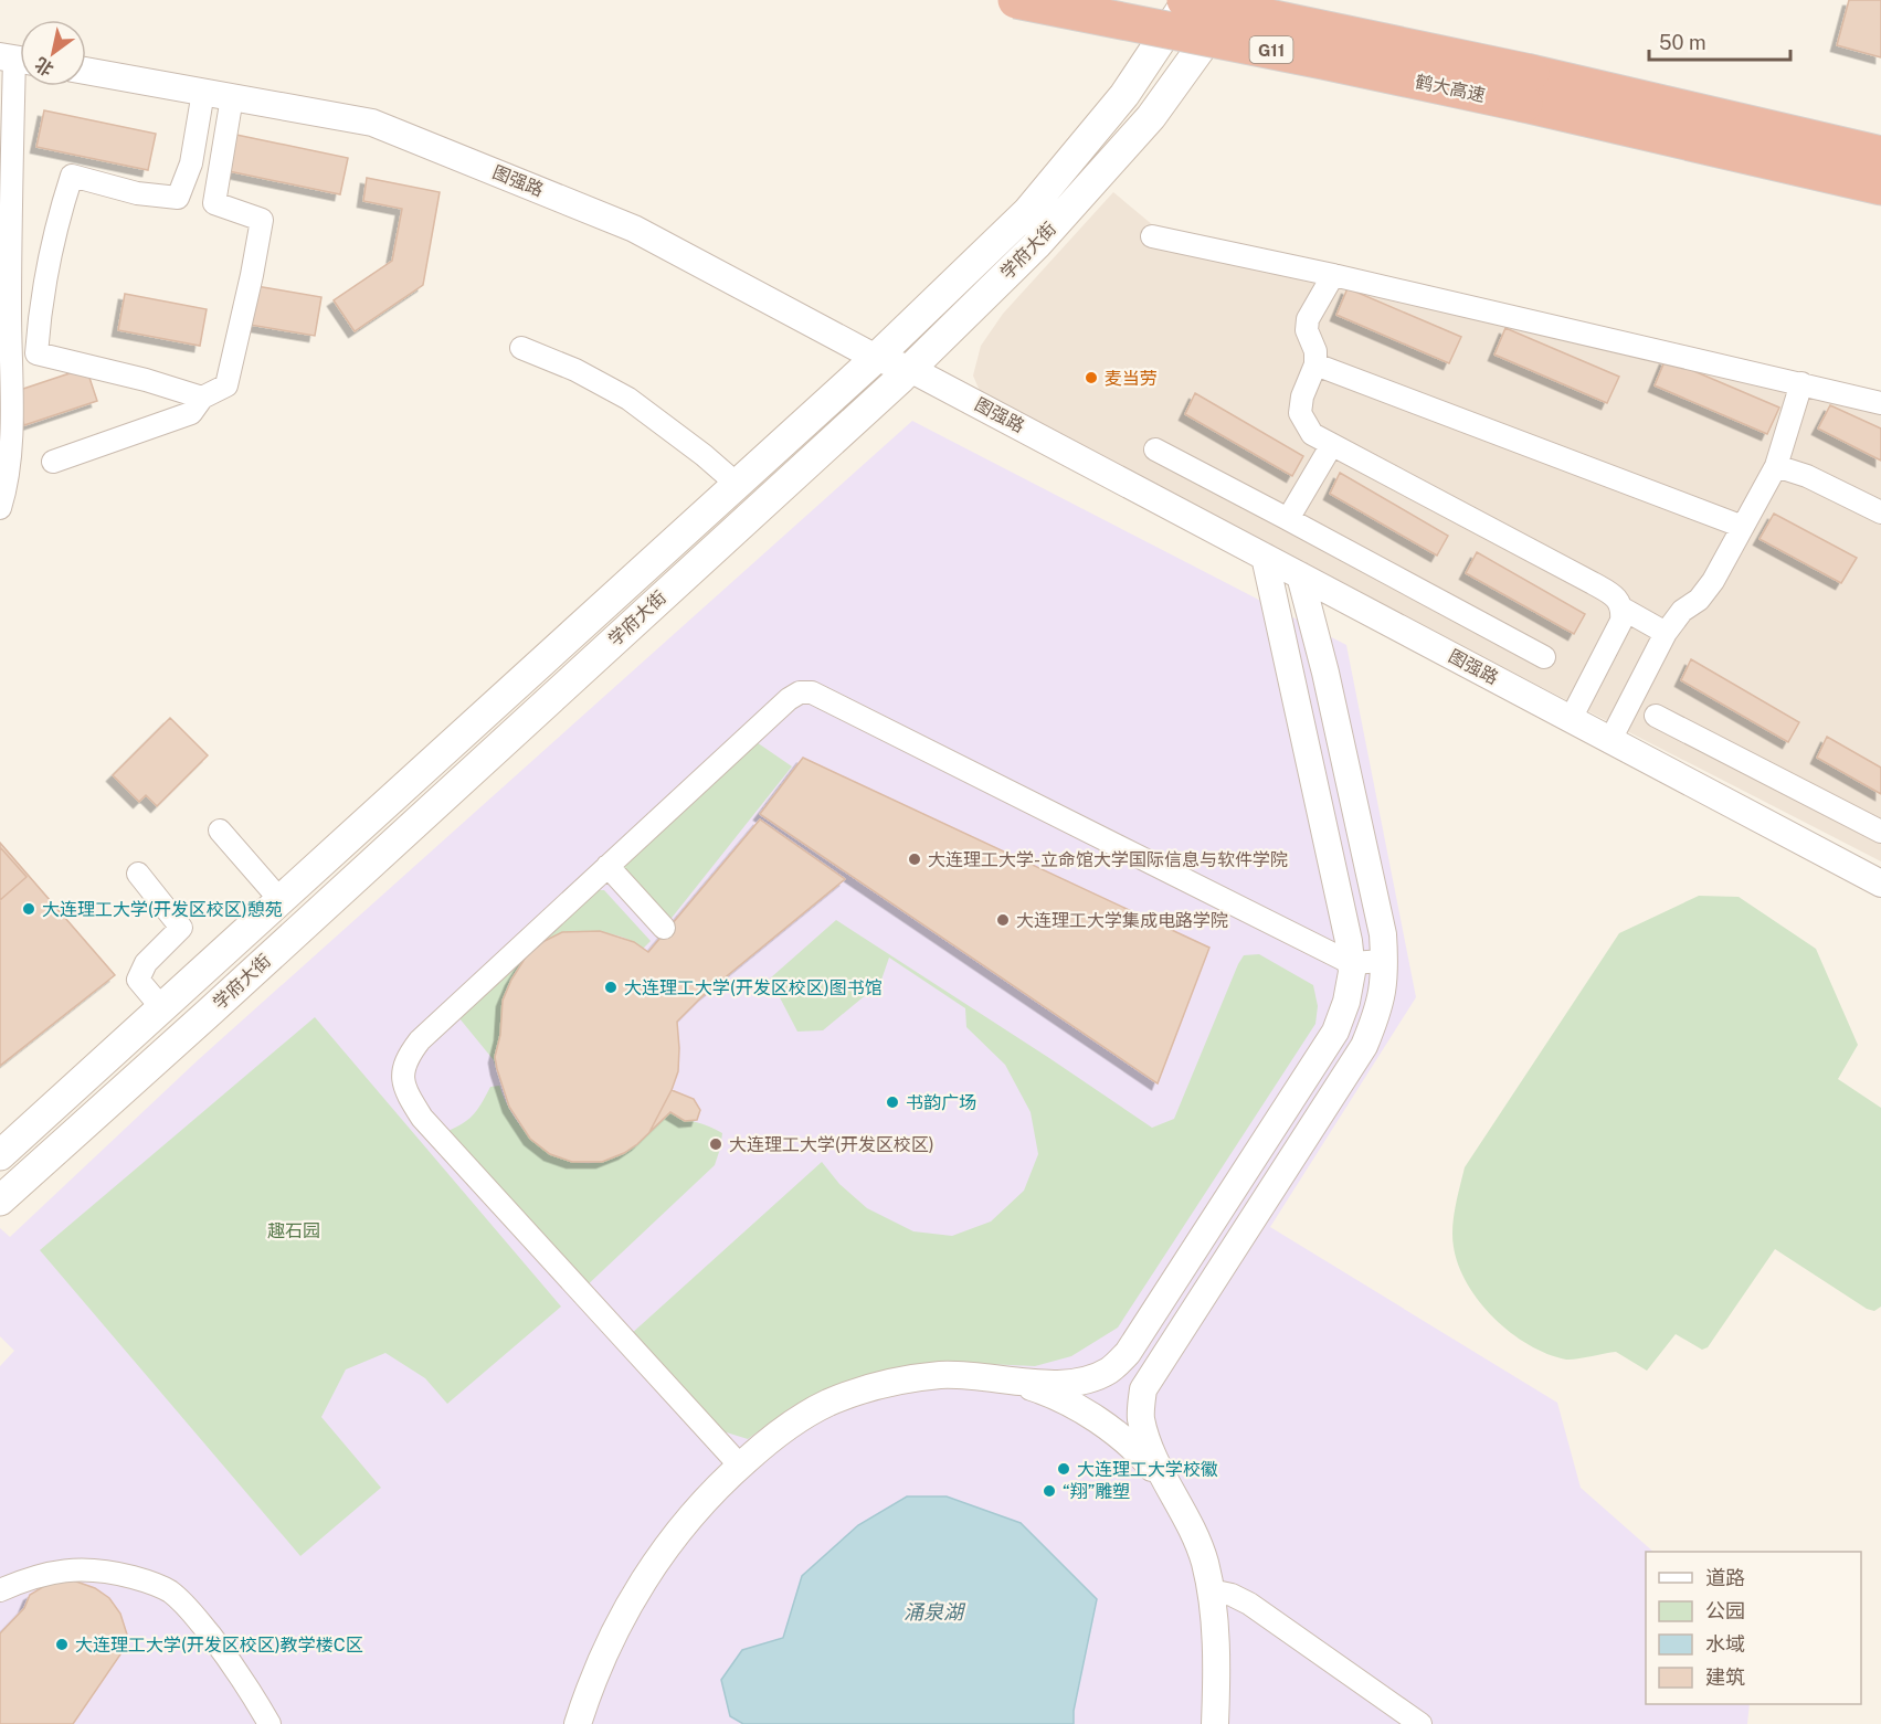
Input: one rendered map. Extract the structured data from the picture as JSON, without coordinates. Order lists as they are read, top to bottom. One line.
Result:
{"streets":{"highway":["G11","鹤大高速"],"main road":["学府大街"],"street":["图强路"]},"crossings":[["鹤大高速","学府大街"],["图强路","学府大街"]],"water":["涌泉湖"],"parks":["趣石园"],"places":["麦当劳","大连理工大学-立命馆大学国际信息与软件学院","大连理工大学(开发区校区)憩苑","大连理工大学集成电路学院","大连理工大学(开发区校区)图书馆","书韵广场","大连理工大学(开发区校区)","大连理工大学校徽","“翔”雕塑","大连理工大学(开发区校区)教学楼C区"],"legend":["道路","公园","水域","建筑"],"scale_bar":"50 m","north":"bottom left"}
